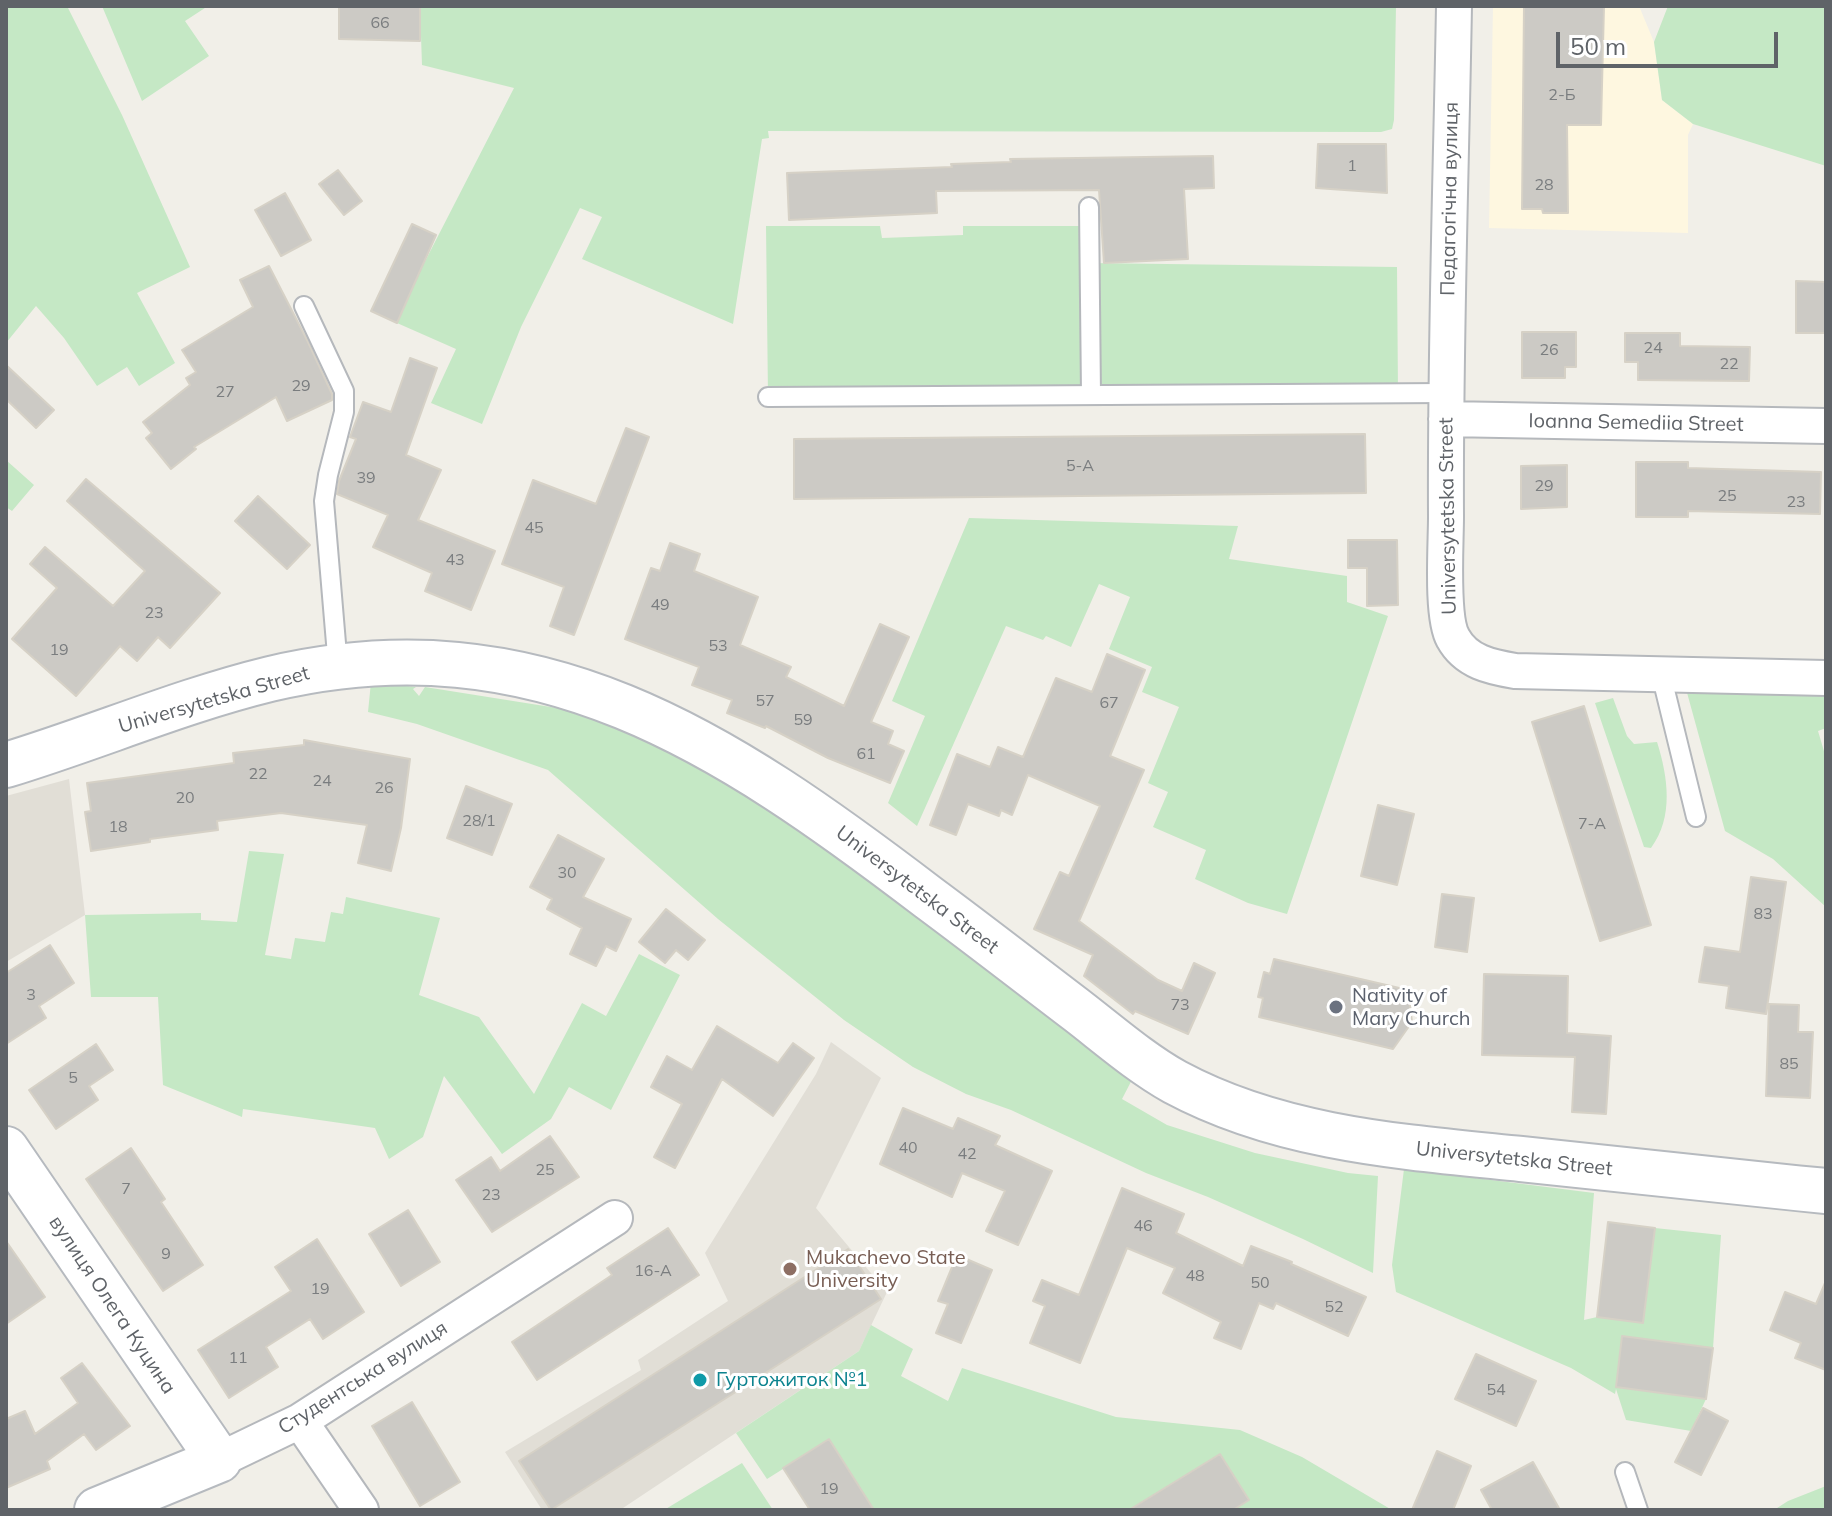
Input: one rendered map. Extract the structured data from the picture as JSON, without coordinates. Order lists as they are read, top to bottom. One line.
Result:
{"streets":{"main road":["Universytetska Street","вулиця Олега Куцина","Студентська вулиця"],"street":["Педагогічна вулиця","Ioanna Semediia Street"]},"crossings":[["Педагогічна вулиця","Ioanna Semediia Street"],["Педагогічна вулиця","Universytetska Street"],["Ioanna Semediia Street","Universytetska Street"],["вулиця Олега Куцина","Студентська вулиця"]],"places":["Nativity of Mary Church","Mukachevo State University","Гуртожиток №1"],"house_numbers":["66","2-Б","1","28","24","26","22","29","27","5-А","39","29","25","23","45","43","49","23","53","19","57","67","59","61","22","24","26","20","28/1","7-А","18","30","83","3","73","85","5","40","42","25","7","23","46","9","16-А","48","50","19","52","11","54","19"],"scale_bar":"50 m"}
